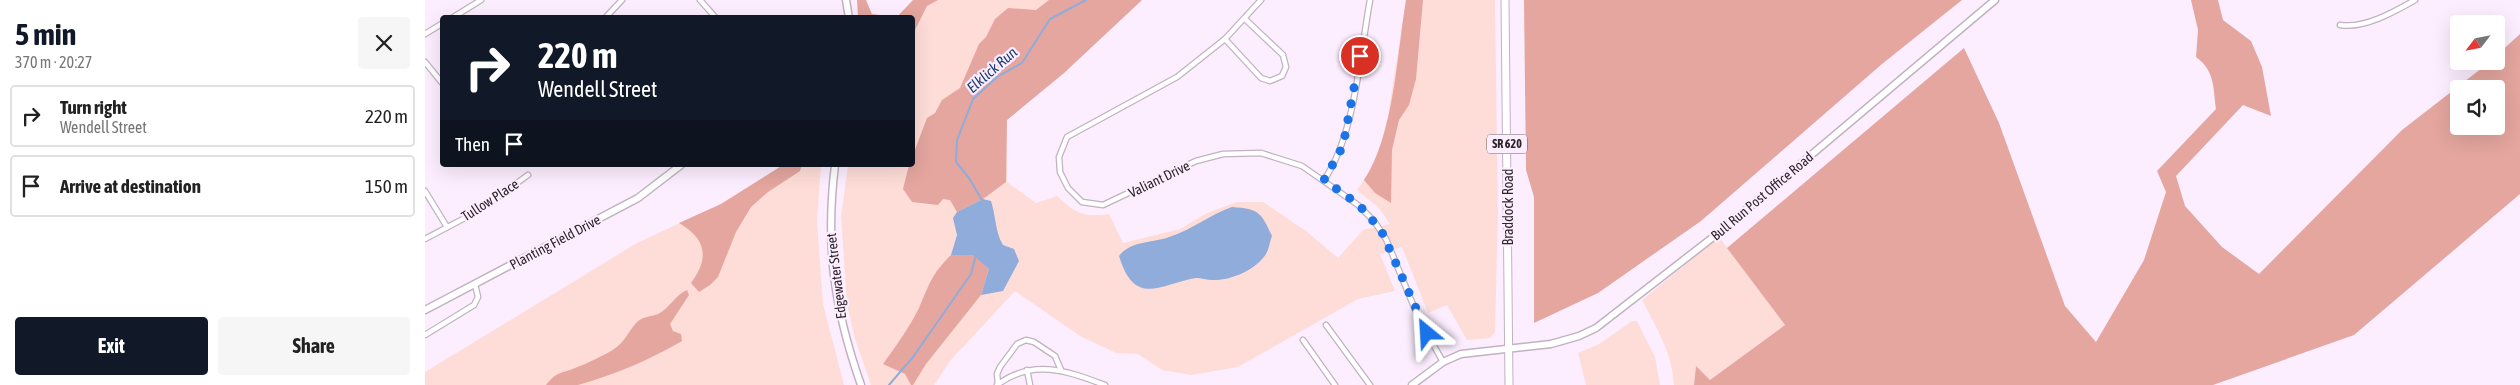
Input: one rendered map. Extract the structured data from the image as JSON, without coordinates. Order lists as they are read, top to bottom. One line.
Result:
{"streets":{"main road":["SR 620","Braddock Road"],"street":["Valiant Drive","Bull Run Post Office Road","Tullow Place","Planting Field Drive","Edgewater Street"]},"crossings":[["Valiant Drive","Bull Run Post Office Road"],["Bull Run Post Office Road","Braddock Road"]],"water":["Elklick Run"],"north":"bottom left","page":{"heading":["5 min","370 m · 20:27"],"turn":["220 m","Wendell Street"],"list":[{"name":"Turn right","note":"Wendell Street","value":"220 m"},{"name":"Arrive at destination","value":"150 m"}],"then":"Then","buttons":["Exit","Share"]}}
